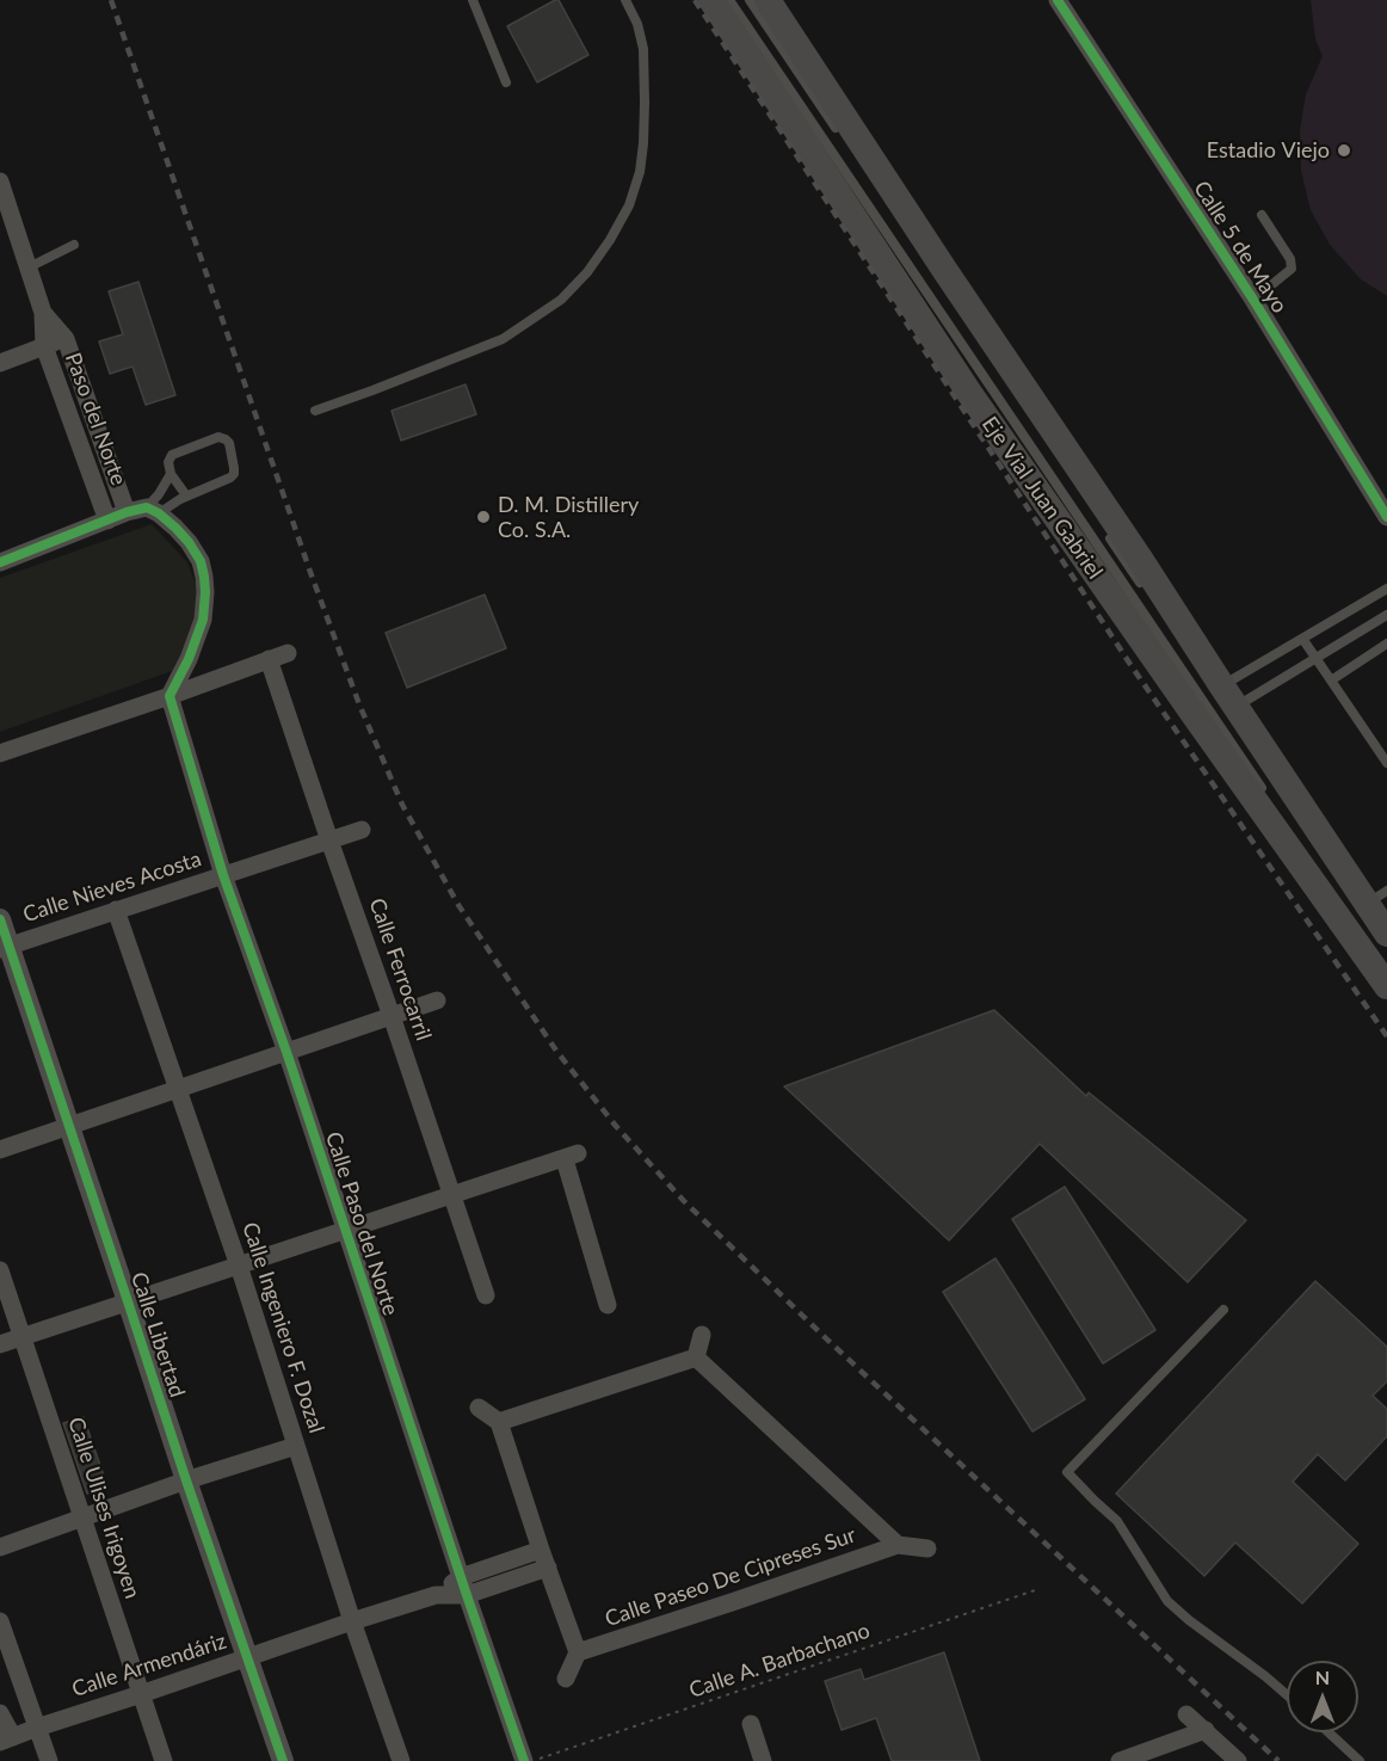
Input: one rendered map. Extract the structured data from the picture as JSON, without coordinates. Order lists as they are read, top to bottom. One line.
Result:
{"streets":{"main road":["Eje Vial Juan Gabriel"],"street":["Calle 5 de Mayo","Paso del Norte","Calle Nieves Acosta","Calle Ferrocarril","Calle Paso del Norte","Calle Ingeniero F. Dozal","Calle Libertad","Calle Ulises Irigoyen","Calle Paseo De Cipreses Sur","Calle Armendáriz"],"path":["Calle A. Barbachano"]},"crossings":[["Calle Nieves Acosta","Calle Ferrocarril"],["Calle Nieves Acosta","Calle Paso del Norte"],["Calle Nieves Acosta","Calle Ingeniero F. Dozal"],["Calle Nieves Acosta","Calle Libertad"],["Calle Paso del Norte","Calle Armendáriz"],["Calle Ingeniero F. Dozal","Calle Armendáriz"],["Calle Libertad","Calle Armendáriz"],["Calle Ulises Irigoyen","Calle Armendáriz"]],"places":["Estadio Viejo","D. M. Distillery Co. S.A."],"north":"top"}
